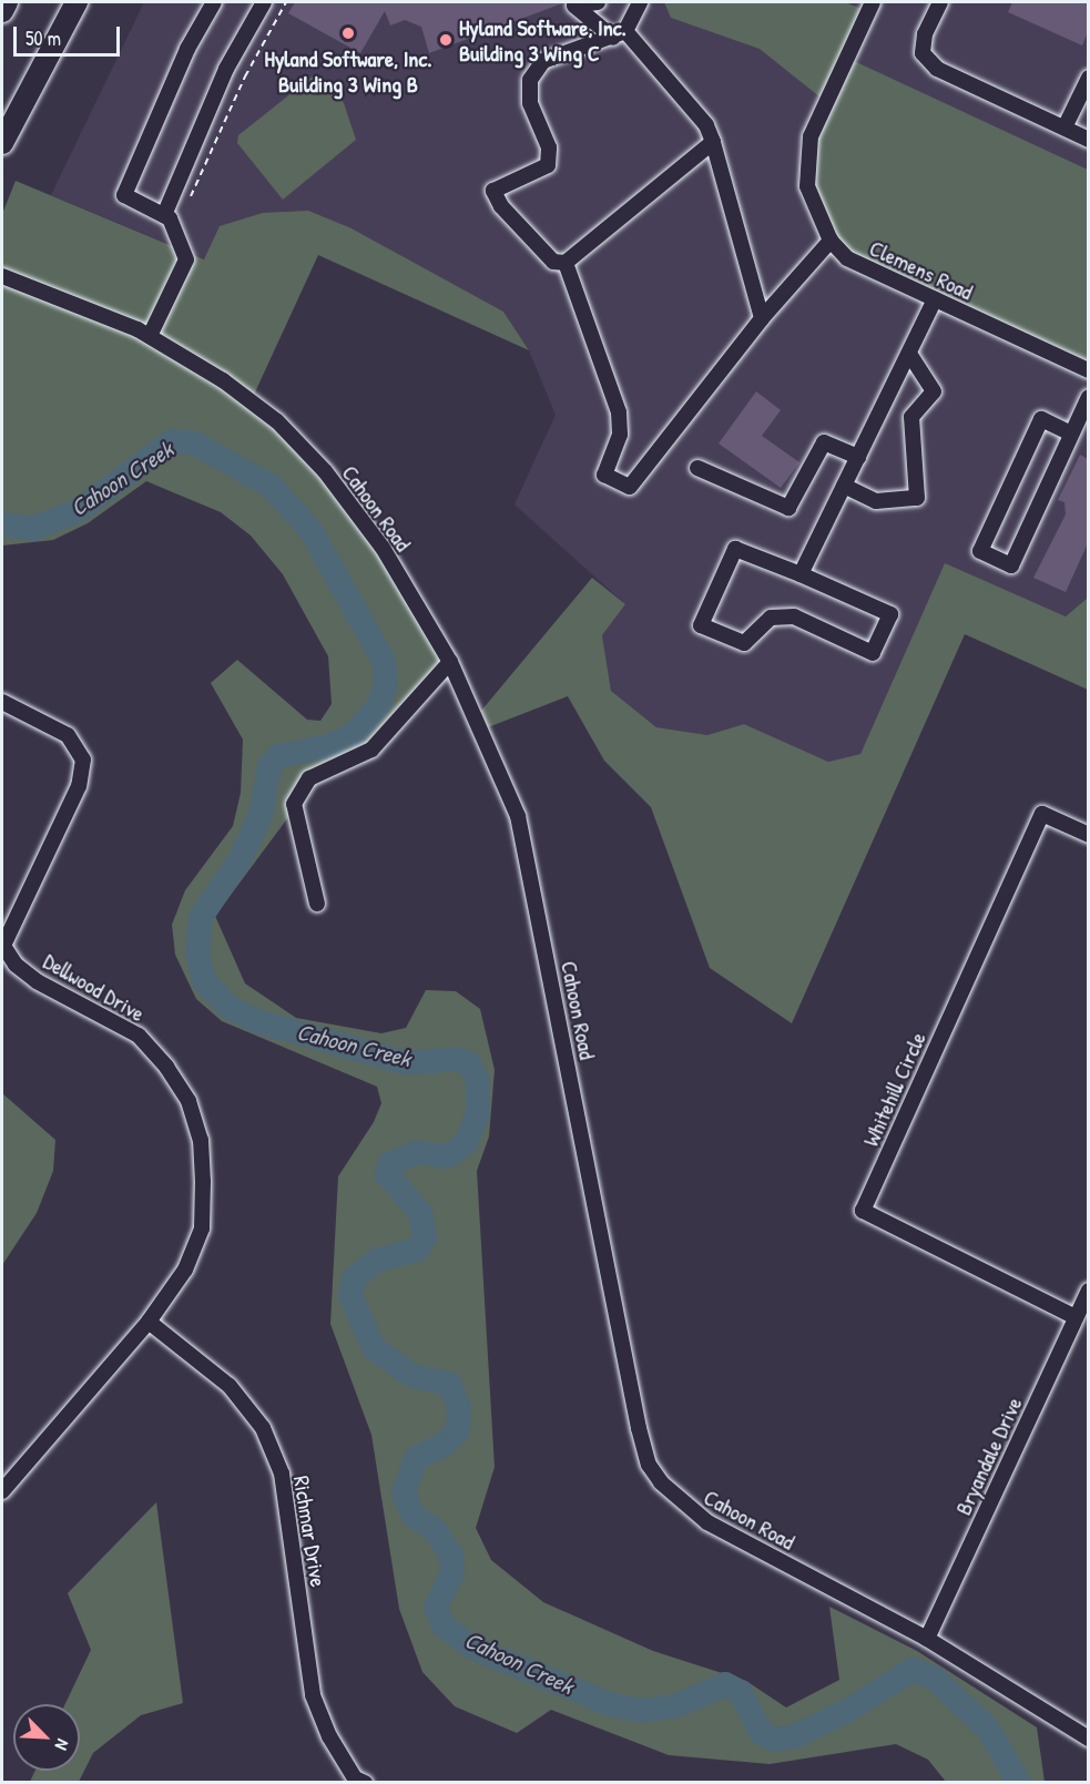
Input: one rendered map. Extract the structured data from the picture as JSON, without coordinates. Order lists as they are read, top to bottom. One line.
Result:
{"streets":{"street":["Clemens Road","Cahoon Road","Dellwood Drive","Whitehill Circle","Bryandale Drive","Richmar Drive"]},"crossings":[["Cahoon Road","Bryandale Drive"],["Dellwood Drive","Richmar Drive"],["Whitehill Circle","Bryandale Drive"]],"water":["Cahoon Creek"],"places":["Hyland Software, Inc. Building 3 Wing B","Hyland Software, Inc. Building 3 Wing C"],"scale_bar":"50 m","north":"bottom right"}
